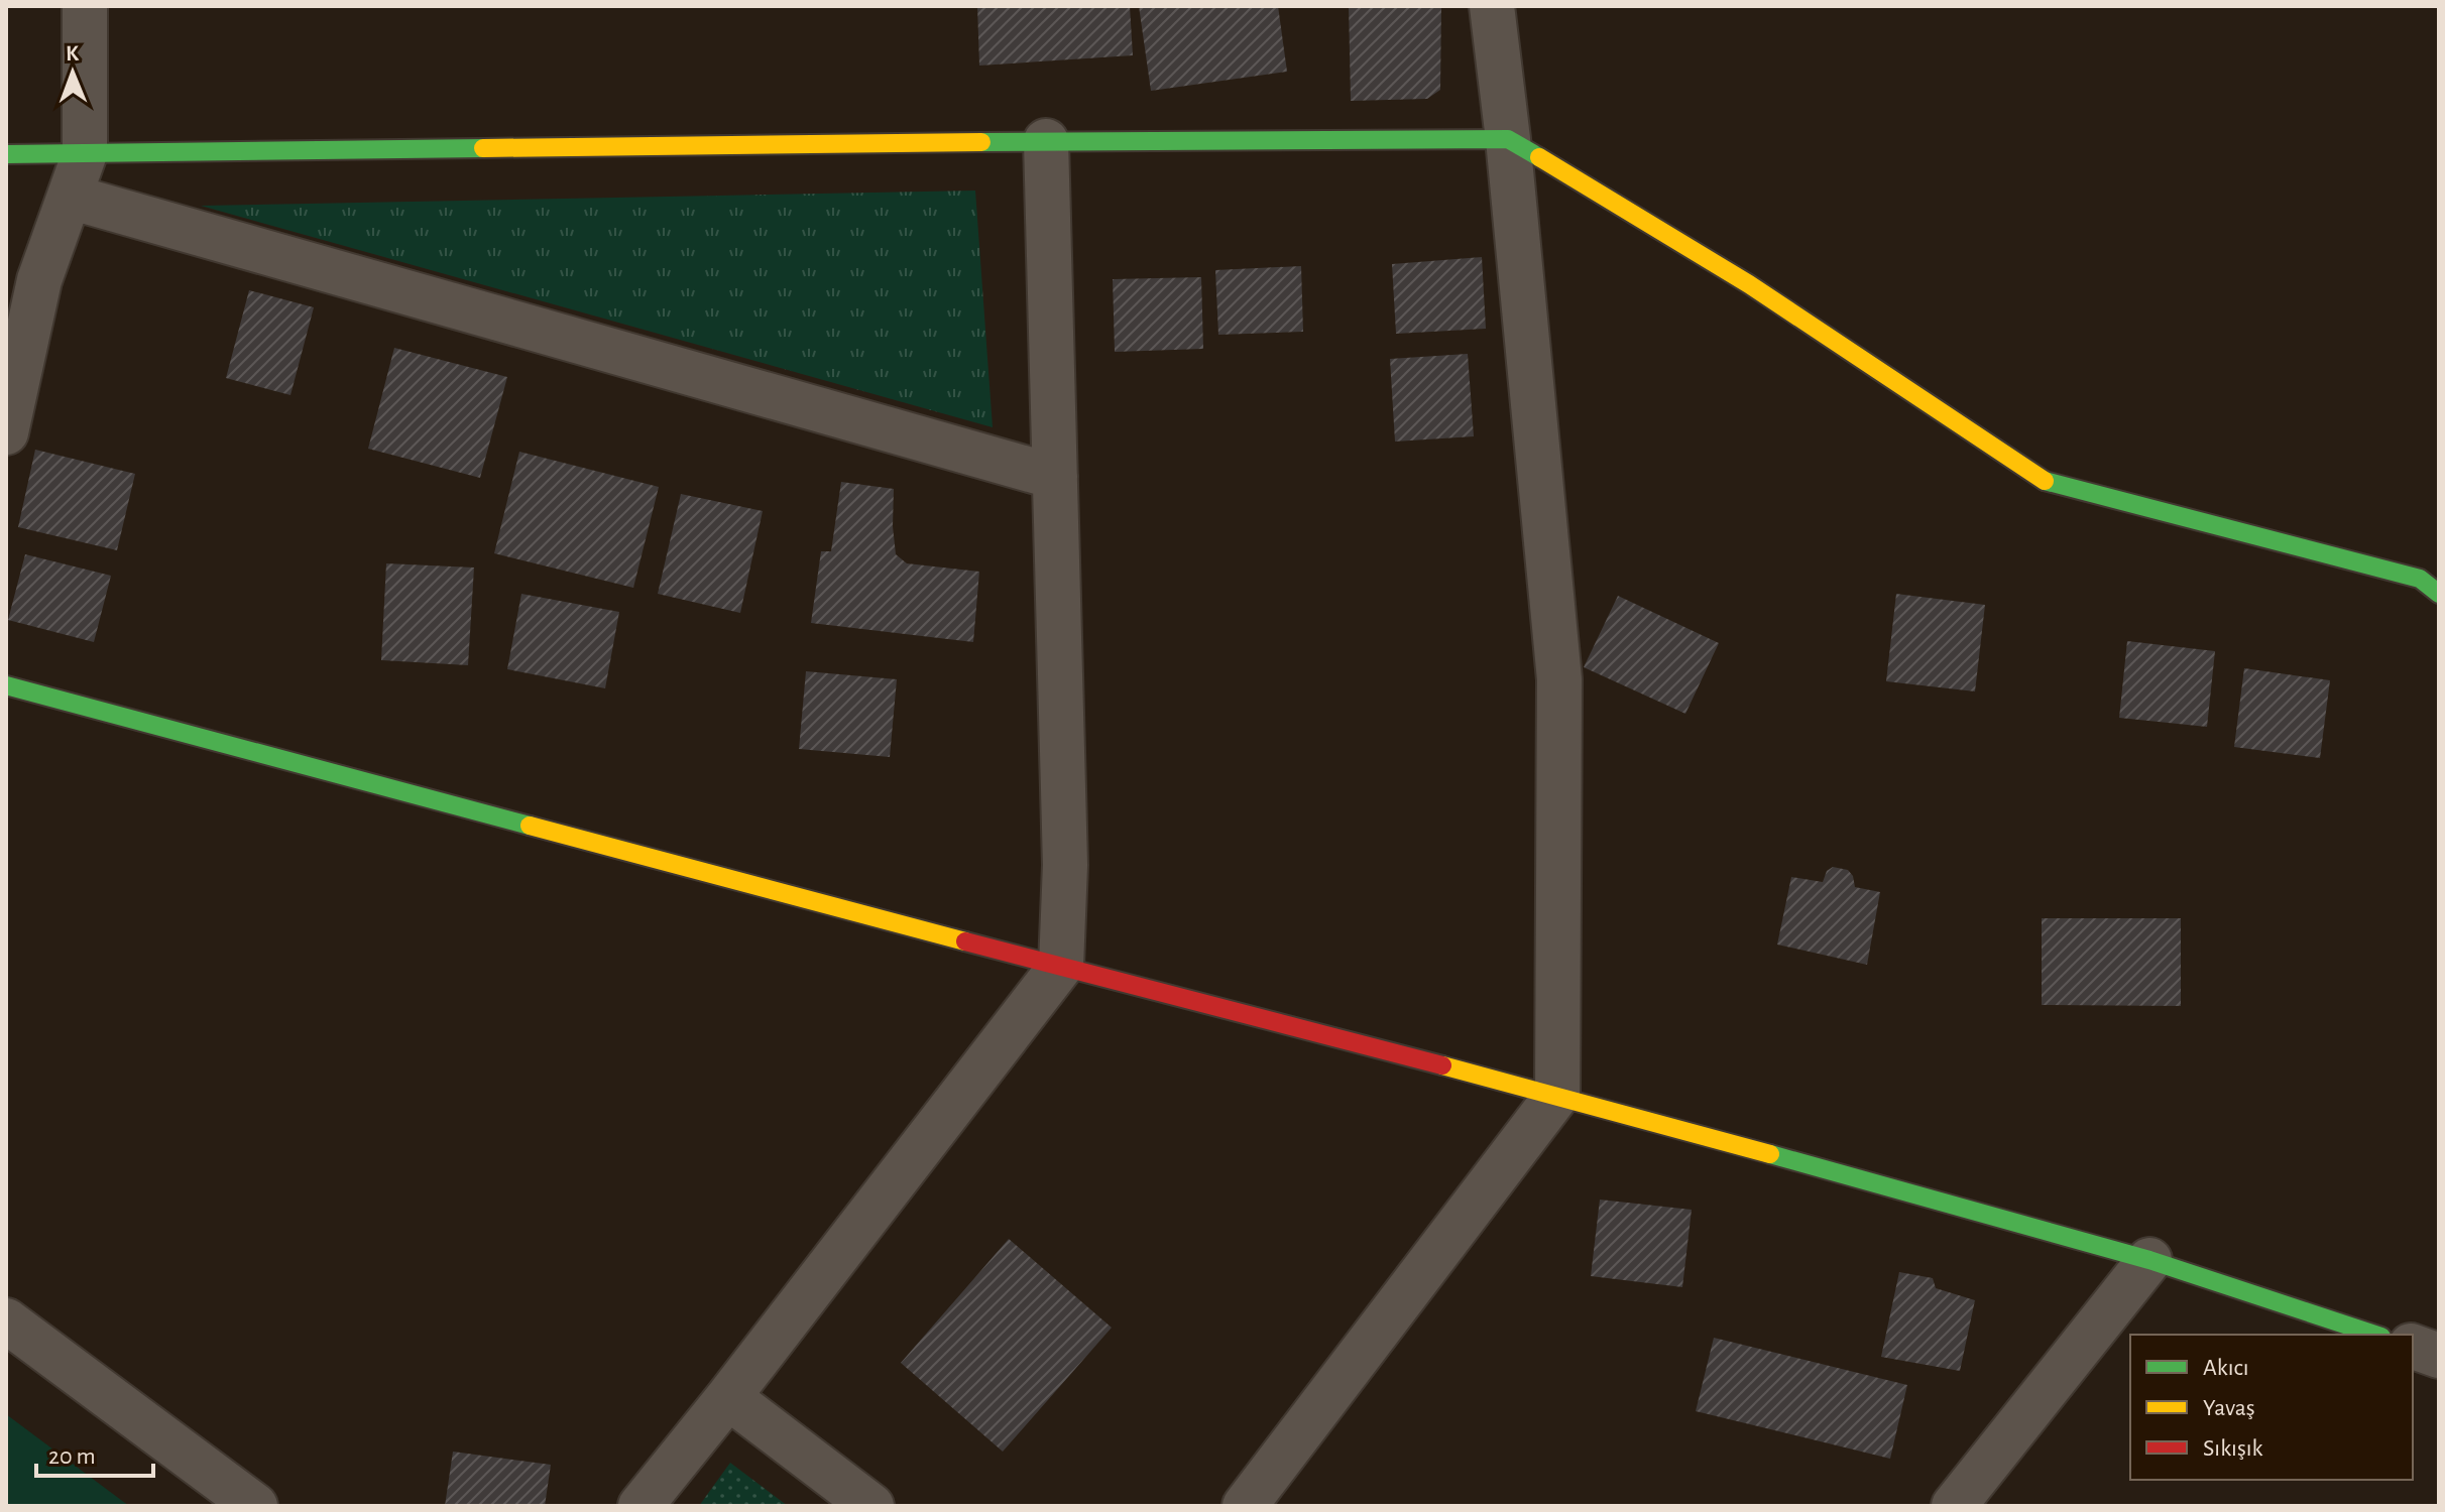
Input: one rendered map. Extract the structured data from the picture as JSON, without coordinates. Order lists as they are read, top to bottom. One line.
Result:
{"legend":["Akıcı","Yavaş","Sıkışık"],"scale_bar":"20 m","north":"top"}
